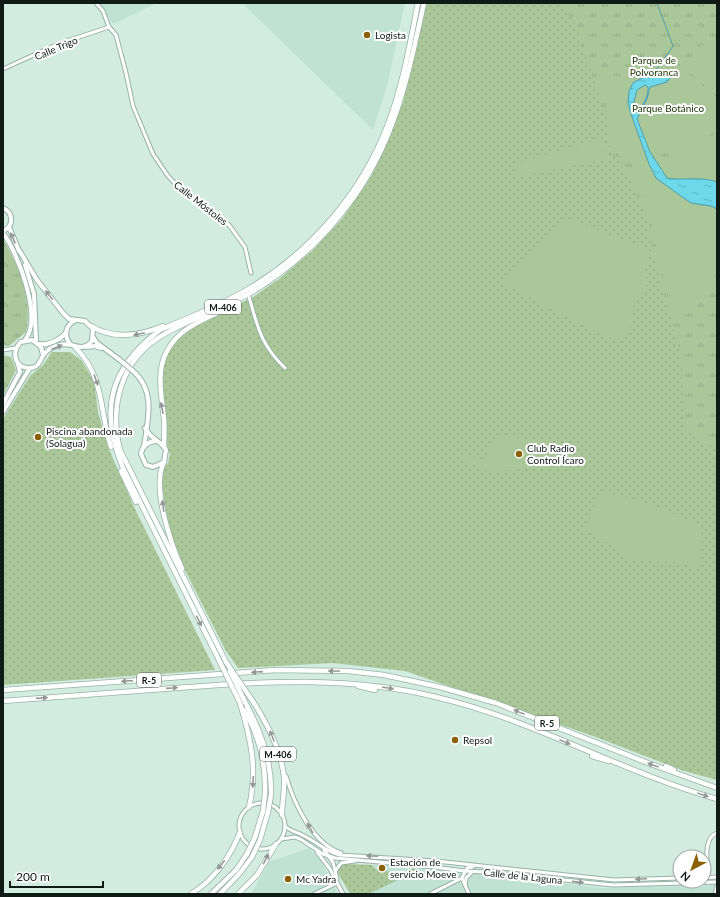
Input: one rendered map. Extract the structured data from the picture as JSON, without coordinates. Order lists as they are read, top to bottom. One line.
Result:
{"streets":{"highway":["M-406","R-5"],"street":["Calle Trigo","Calle Móstoles","Calle de la Laguna"]},"crossings":[["Calle Trigo","Calle Móstoles"]],"parks":["Parque de Polvoranca","Parque Botánico"],"places":["Logista","Piscina abandonada (Solagua)","Club Radio Control Ícaro","Repsol","Estación de servicio Moeve","Mc Yadra"],"scale_bar":"200 m","north":"bottom left"}
